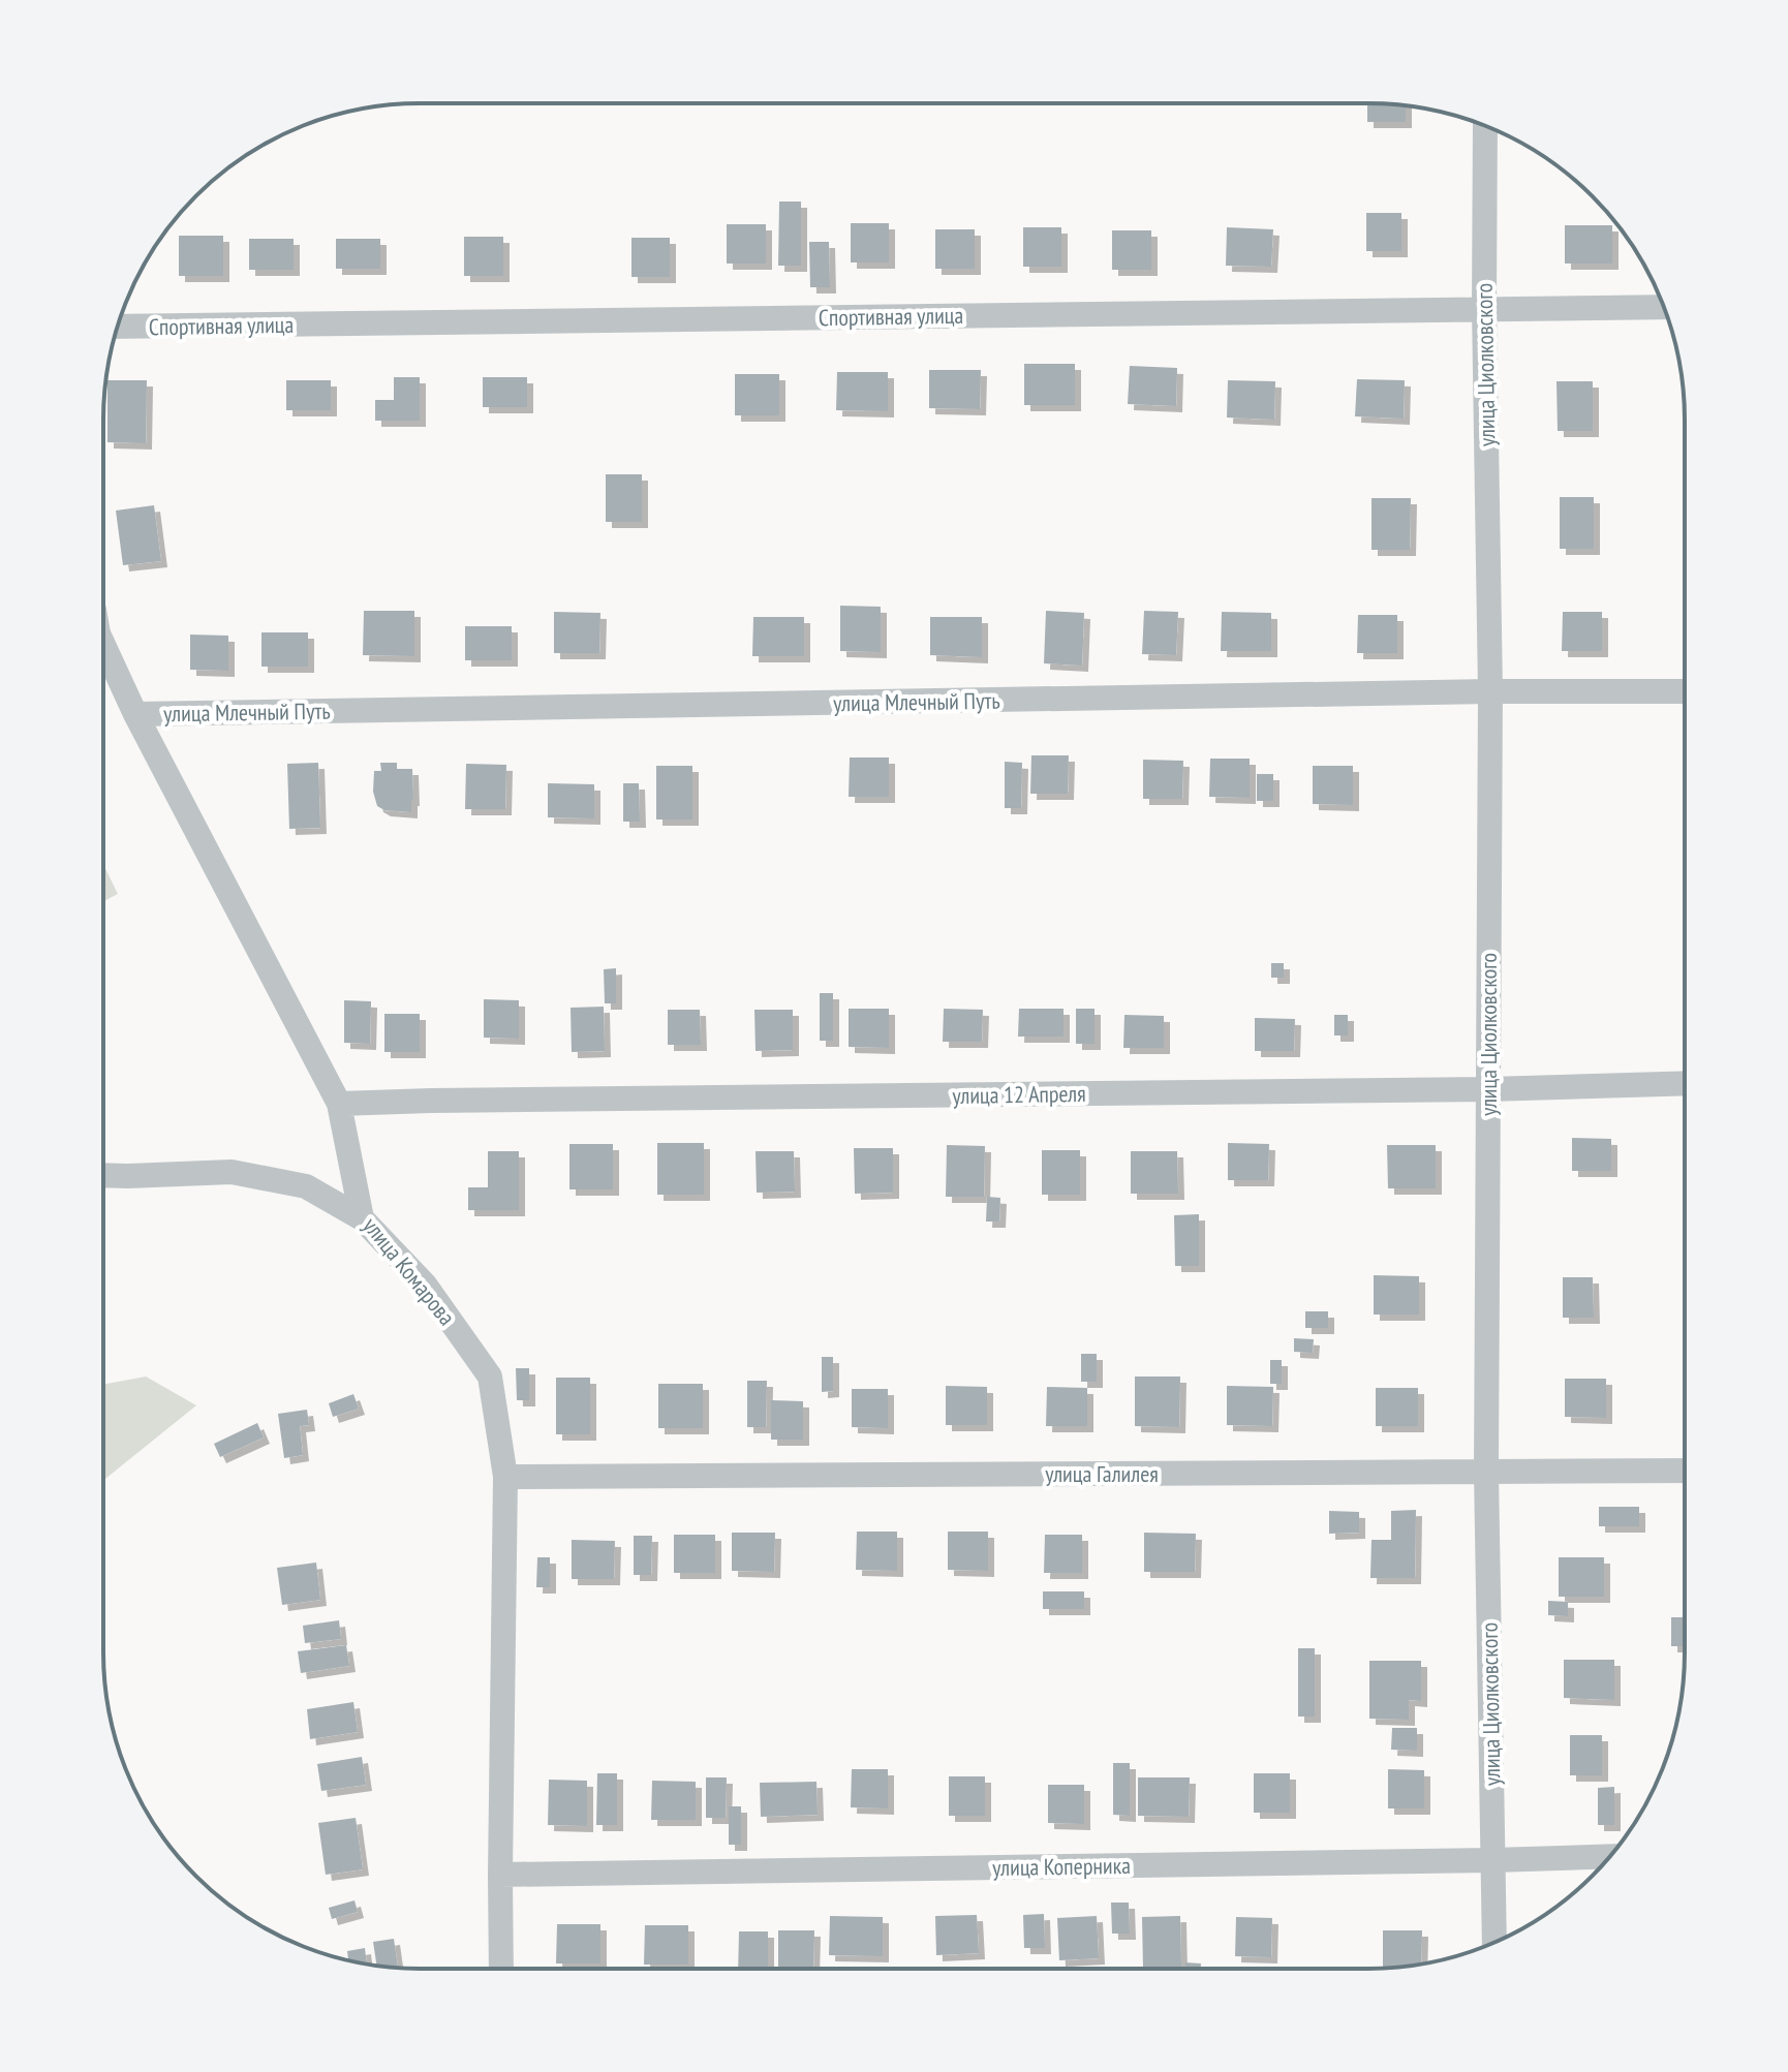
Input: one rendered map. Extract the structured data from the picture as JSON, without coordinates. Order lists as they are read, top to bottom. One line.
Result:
{"streets":{"street":["Спортивная улица","улица Циолковского","улица Млечный Путь","улица 12 Апреля","улица Комарова","улица Галилея","улица Коперника"]},"crossings":[["Спортивная улица","улица Циолковского"],["улица Циолковского","улица Млечный Путь"],["улица Циолковского","улица 12 Апреля"],["улица Циолковского","улица Галилея"],["улица Циолковского","улица Коперника"],["улица Млечный Путь","улица Комарова"],["улица 12 Апреля","улица Комарова"],["улица Комарова","улица Галилея"],["улица Комарова","улица Коперника"]]}
